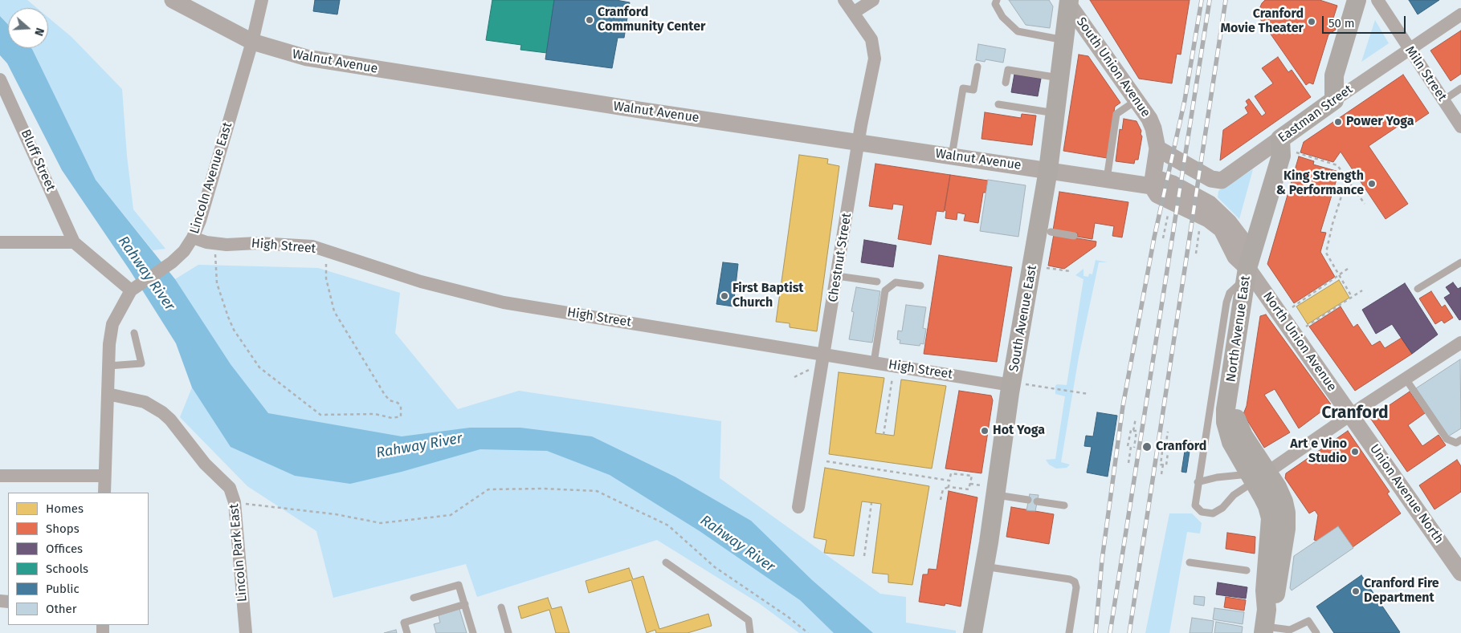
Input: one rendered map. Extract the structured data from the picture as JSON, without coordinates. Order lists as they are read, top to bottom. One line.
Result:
{"streets":{"main road":["Eastman Street","South Avenue East","North Avenue East"],"street":["Walnut Avenue","South Union Avenue","Miln Street","Bluff Street","Lincoln Avenue East","High Street","Chestnut Street","North Union Avenue","Union Avenue North","Lincoln Park East"]},"crossings":[["Walnut Avenue","South Union Avenue"],["Walnut Avenue","Lincoln Avenue East"],["Walnut Avenue","Chestnut Street"],["Walnut Avenue","South Avenue East"],["Walnut Avenue","North Union Avenue"],["South Union Avenue","Eastman Street"],["South Union Avenue","South Avenue East"],["South Union Avenue","North Union Avenue"],["Miln Street","Eastman Street"],["Eastman Street","North Avenue East"],["Lincoln Avenue East","High Street"],["Lincoln Avenue East","Lincoln Park East"],["High Street","Chestnut Street"],["High Street","South Avenue East"],["North Avenue East","North Union Avenue"],["North Union Avenue","Union Avenue North"]],"districts":["Cranford"],"water":["Rahway River"],"places":["Cranford Community Center","Cranford Movie Theater","Power Yoga","King Strength & Performance","First Baptist Church","Hot Yoga","Cranford","Art e Vino Studio","Cranford Fire Department"],"legend":["Homes","Shops","Offices","Schools","Public","Other"],"scale_bar":"50 m","north":"right"}
